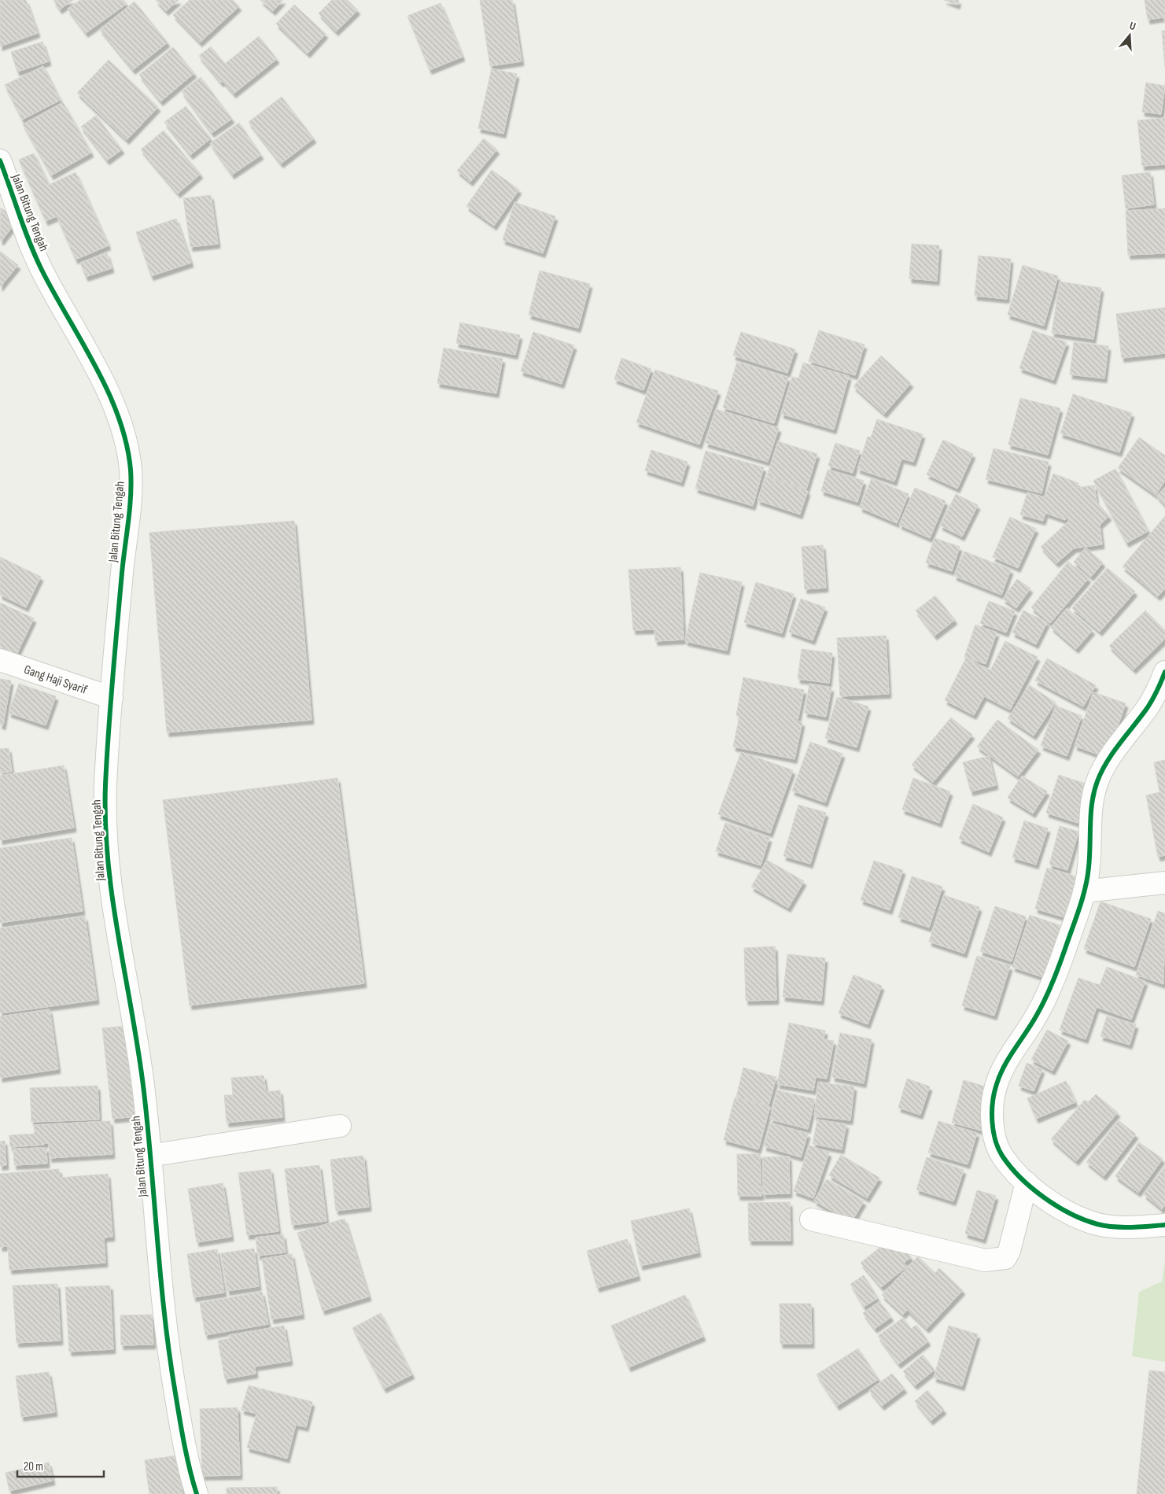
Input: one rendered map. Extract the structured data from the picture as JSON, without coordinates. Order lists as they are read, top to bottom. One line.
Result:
{"streets":{"street":["Jalan Bitung Tengah","Gang Haji Syarif"]},"crossings":[["Jalan Bitung Tengah","Gang Haji Syarif"]],"scale_bar":"20 m","north":"top"}
